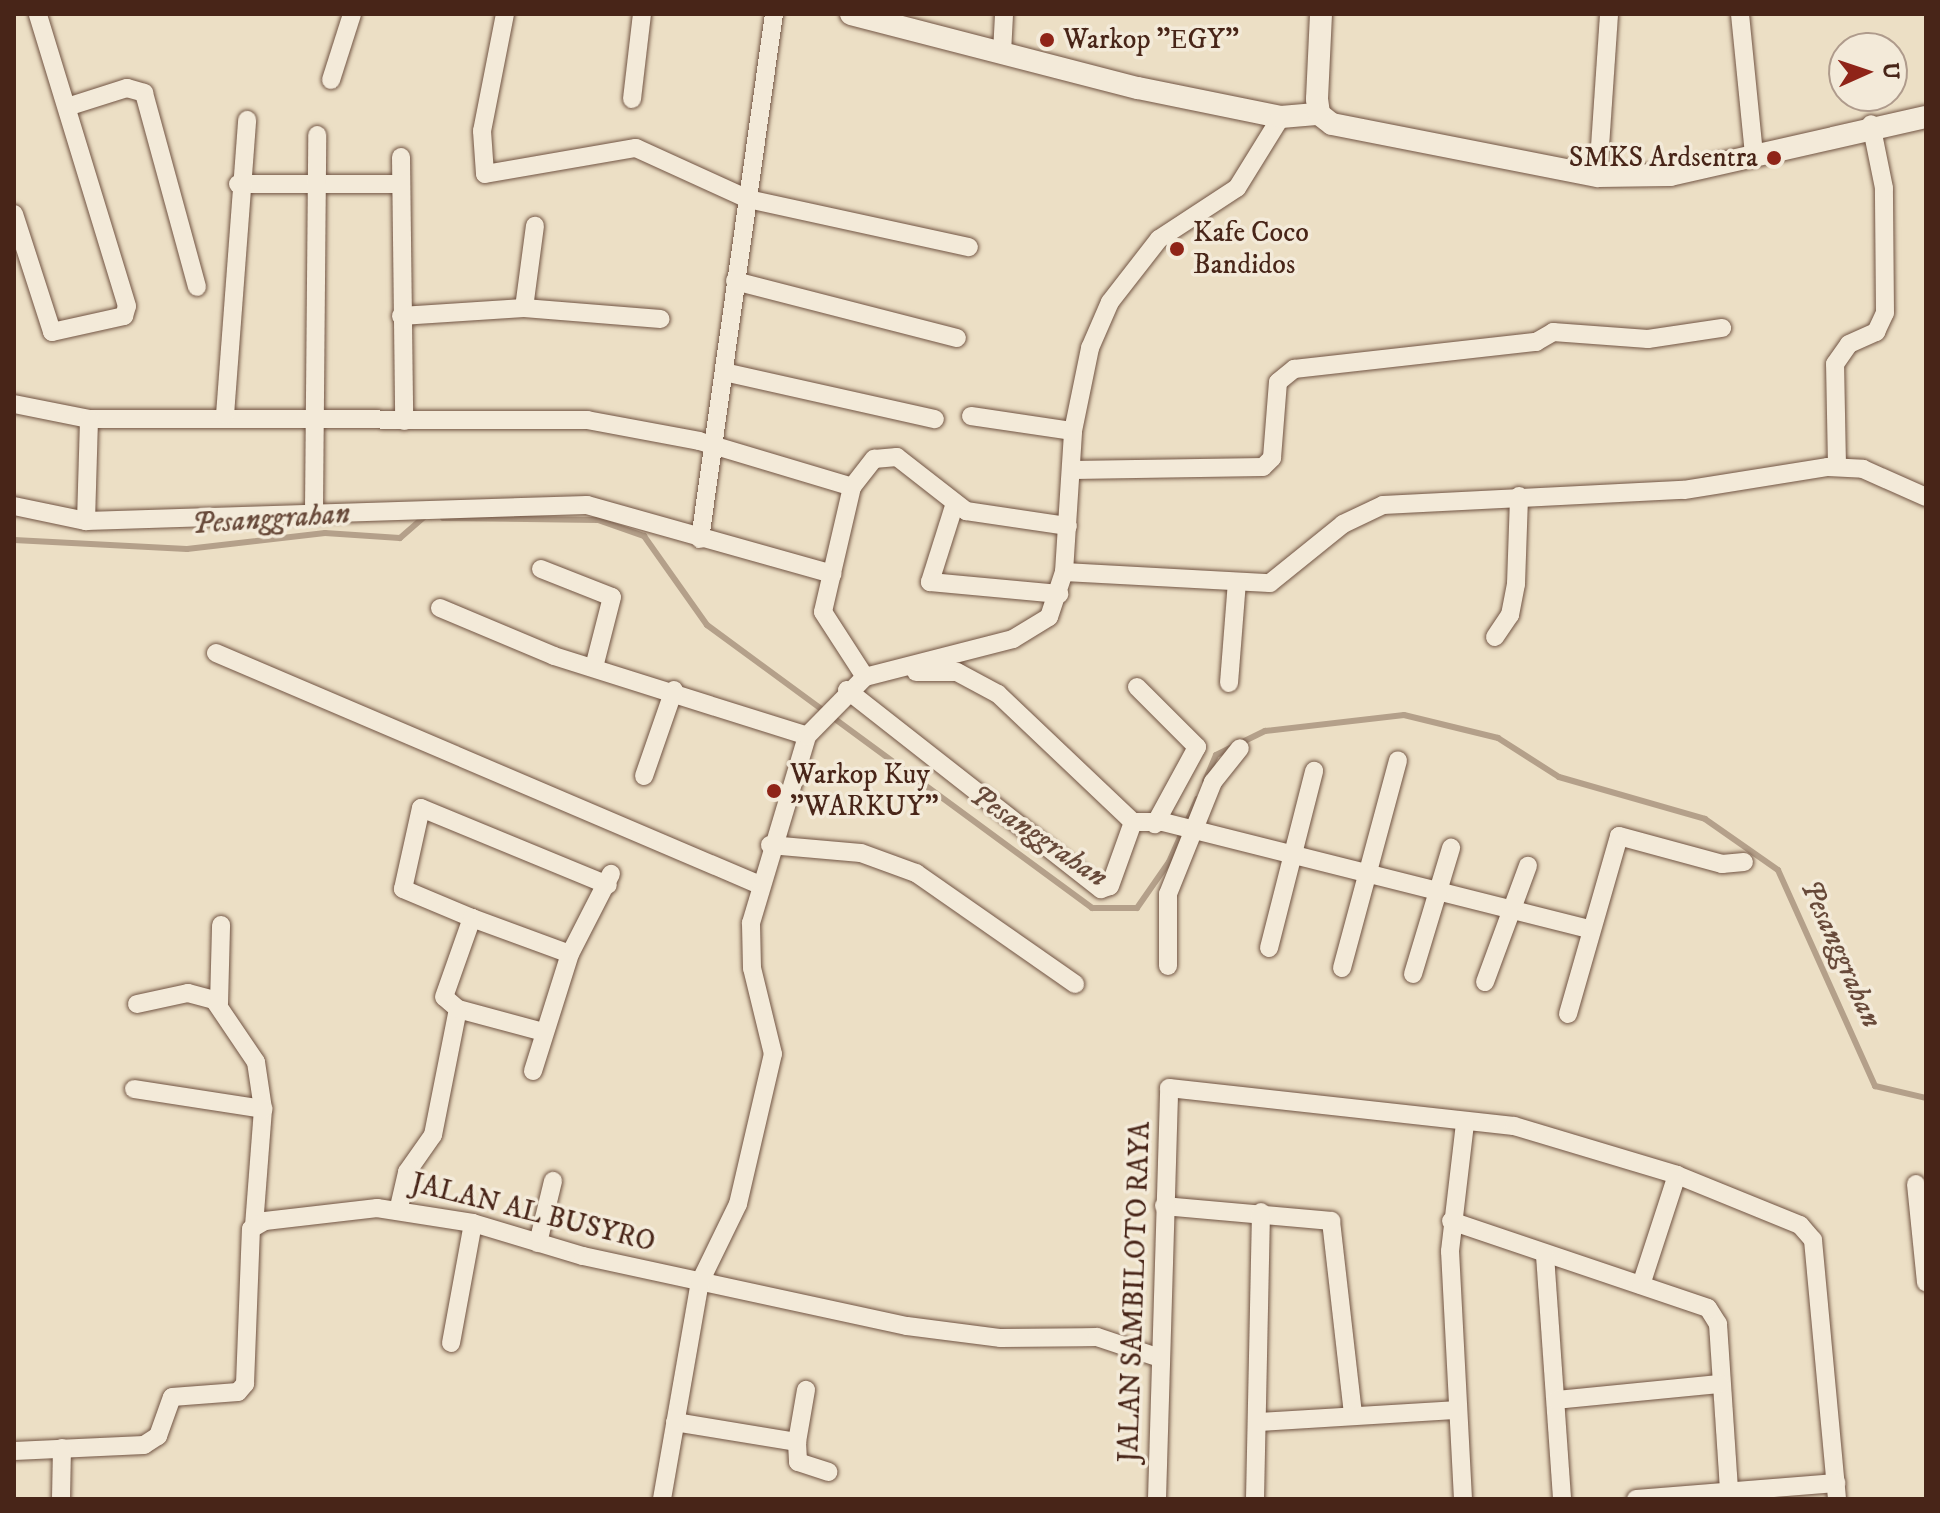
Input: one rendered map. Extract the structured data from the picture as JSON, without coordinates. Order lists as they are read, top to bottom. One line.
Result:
{"streets":{"street":["JALAN AL BUSYRO","JALAN SAMBILOTO RAYA"]},"crossings":[["JALAN AL BUSYRO","JALAN SAMBILOTO RAYA"]],"water":["Pesanggrahan"],"places":["Warkop \"ЕGY\"","SMKS Ardsentra","Kafe Coco Bandidos","Warkop Kuy \"WARKUY\""],"north":"right"}
